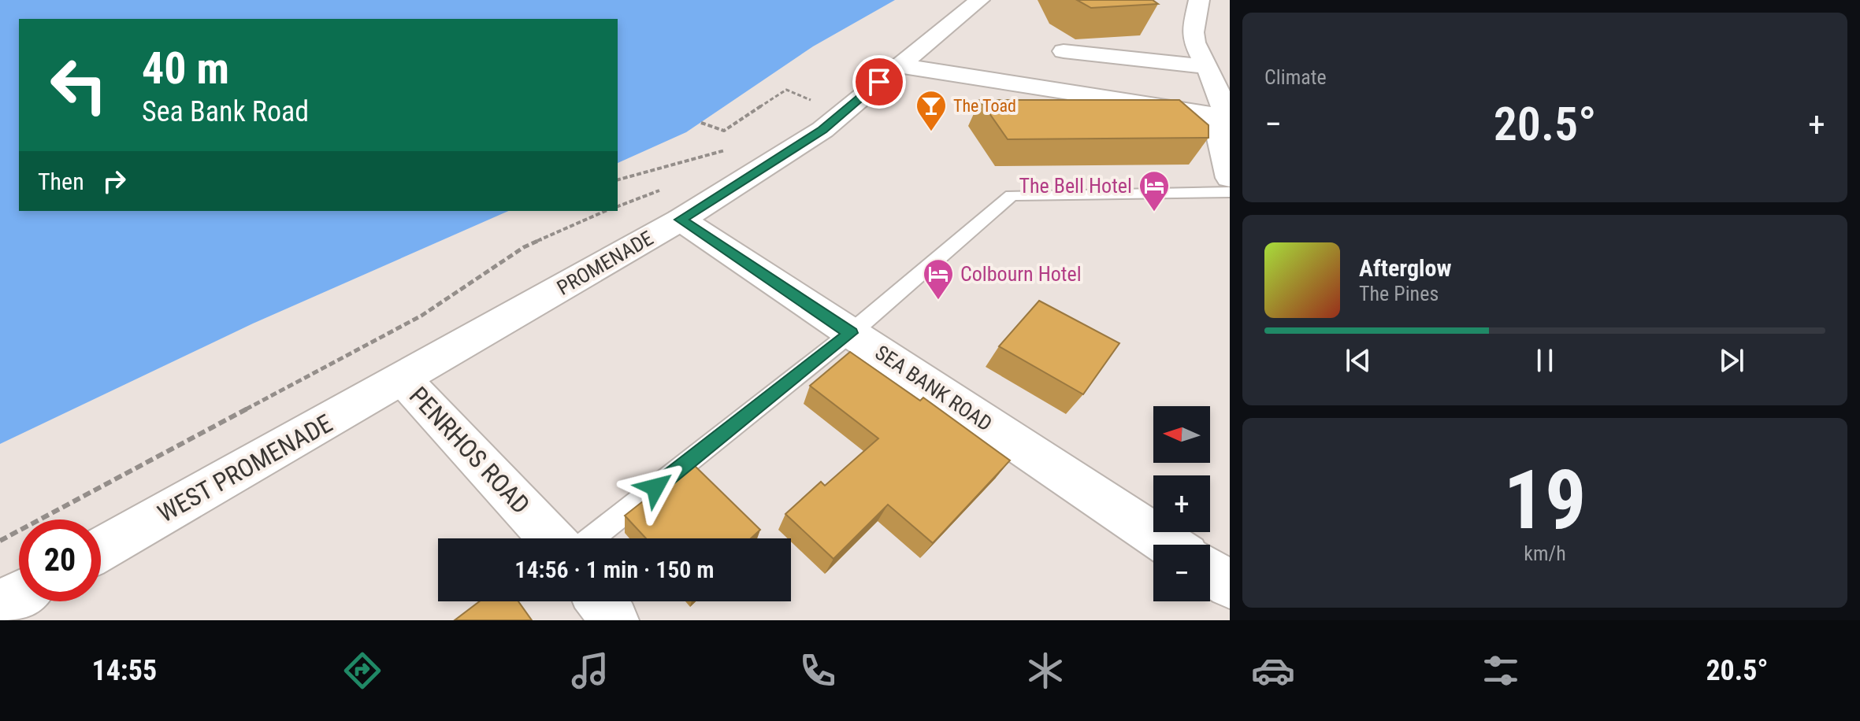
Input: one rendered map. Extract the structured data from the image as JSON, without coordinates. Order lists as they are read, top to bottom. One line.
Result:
{"streets":{"street":["PROMENADE","SEA BANK ROAD","PENRHOS ROAD","WEST PROMENADE"]},"crossings":[["PROMENADE","SEA BANK ROAD"],["PROMENADE","PENRHOS ROAD"],["PROMENADE","WEST PROMENADE"],["PENRHOS ROAD","WEST PROMENADE"]],"places":{"bar":["The Toad"],"hotel":["The Bell Hotel","Colbourn Hotel"]},"north":"left","page":{"tile":["Climate",["19","km/h"]],"turn":["40 m","Sea Bank Road"],"heat":["−","20.5°","+"],"then":"Then","song":["Afterglow","The Pines"],"map_buttons":["+","−"],"limit":"20","trip":"14:56 · 1 min · 150 m","tabs":["14:55","20.5°"]}}
